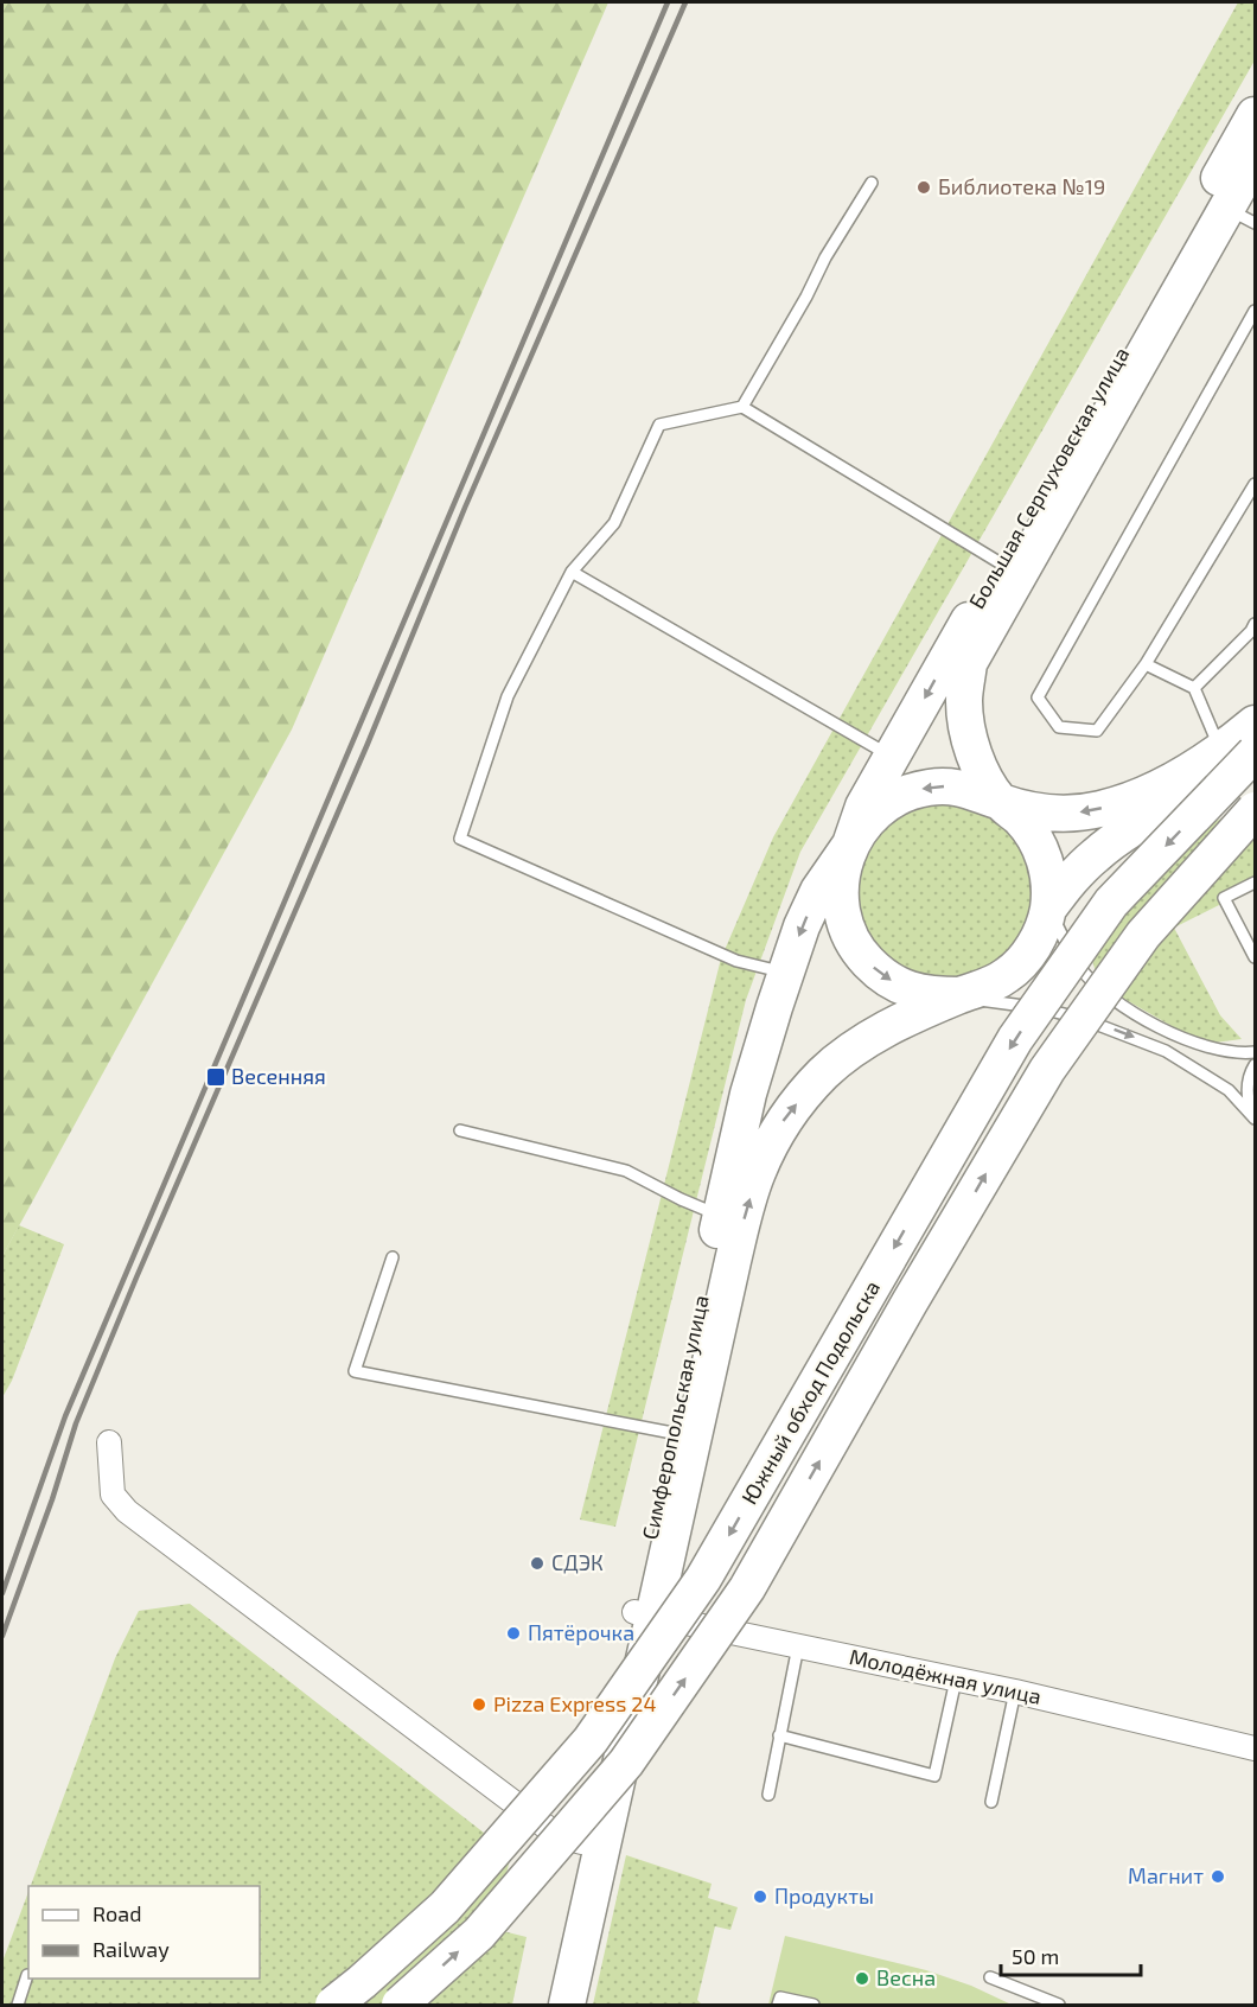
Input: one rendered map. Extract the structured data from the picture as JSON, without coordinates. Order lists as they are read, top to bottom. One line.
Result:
{"streets":{"main road":["Большая Серпуховская улица","Южный обход Подольска","Симферопольская улица"],"street":["Молодёжная улица"]},"crossings":[["Большая Серпуховская улица","Симферопольская улица"],["Симферопольская улица","Молодёжная улица"]],"places":{"other":["Библиотека №19","СДЭК","Пятёрочка","Pizza Express 24","Магнит","Продукты","Весна"],"transit":["Весенняя"]},"legend":["Road","Railway"],"scale_bar":"50 m"}
